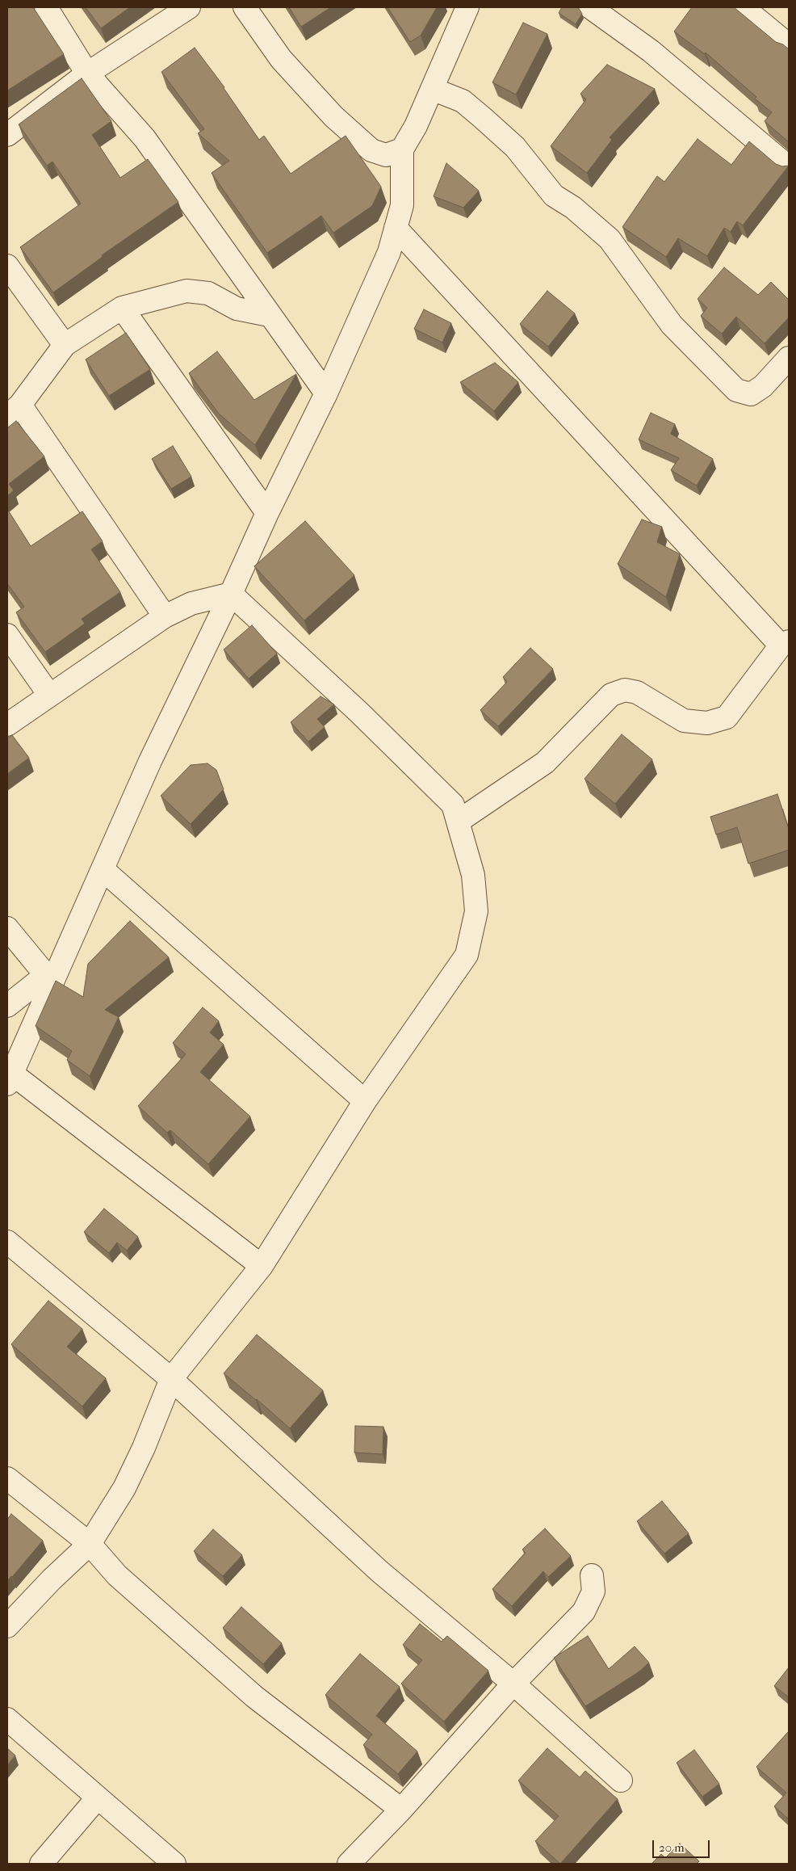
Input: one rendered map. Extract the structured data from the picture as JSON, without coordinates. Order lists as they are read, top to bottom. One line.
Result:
{"scale_bar":"20 m"}
